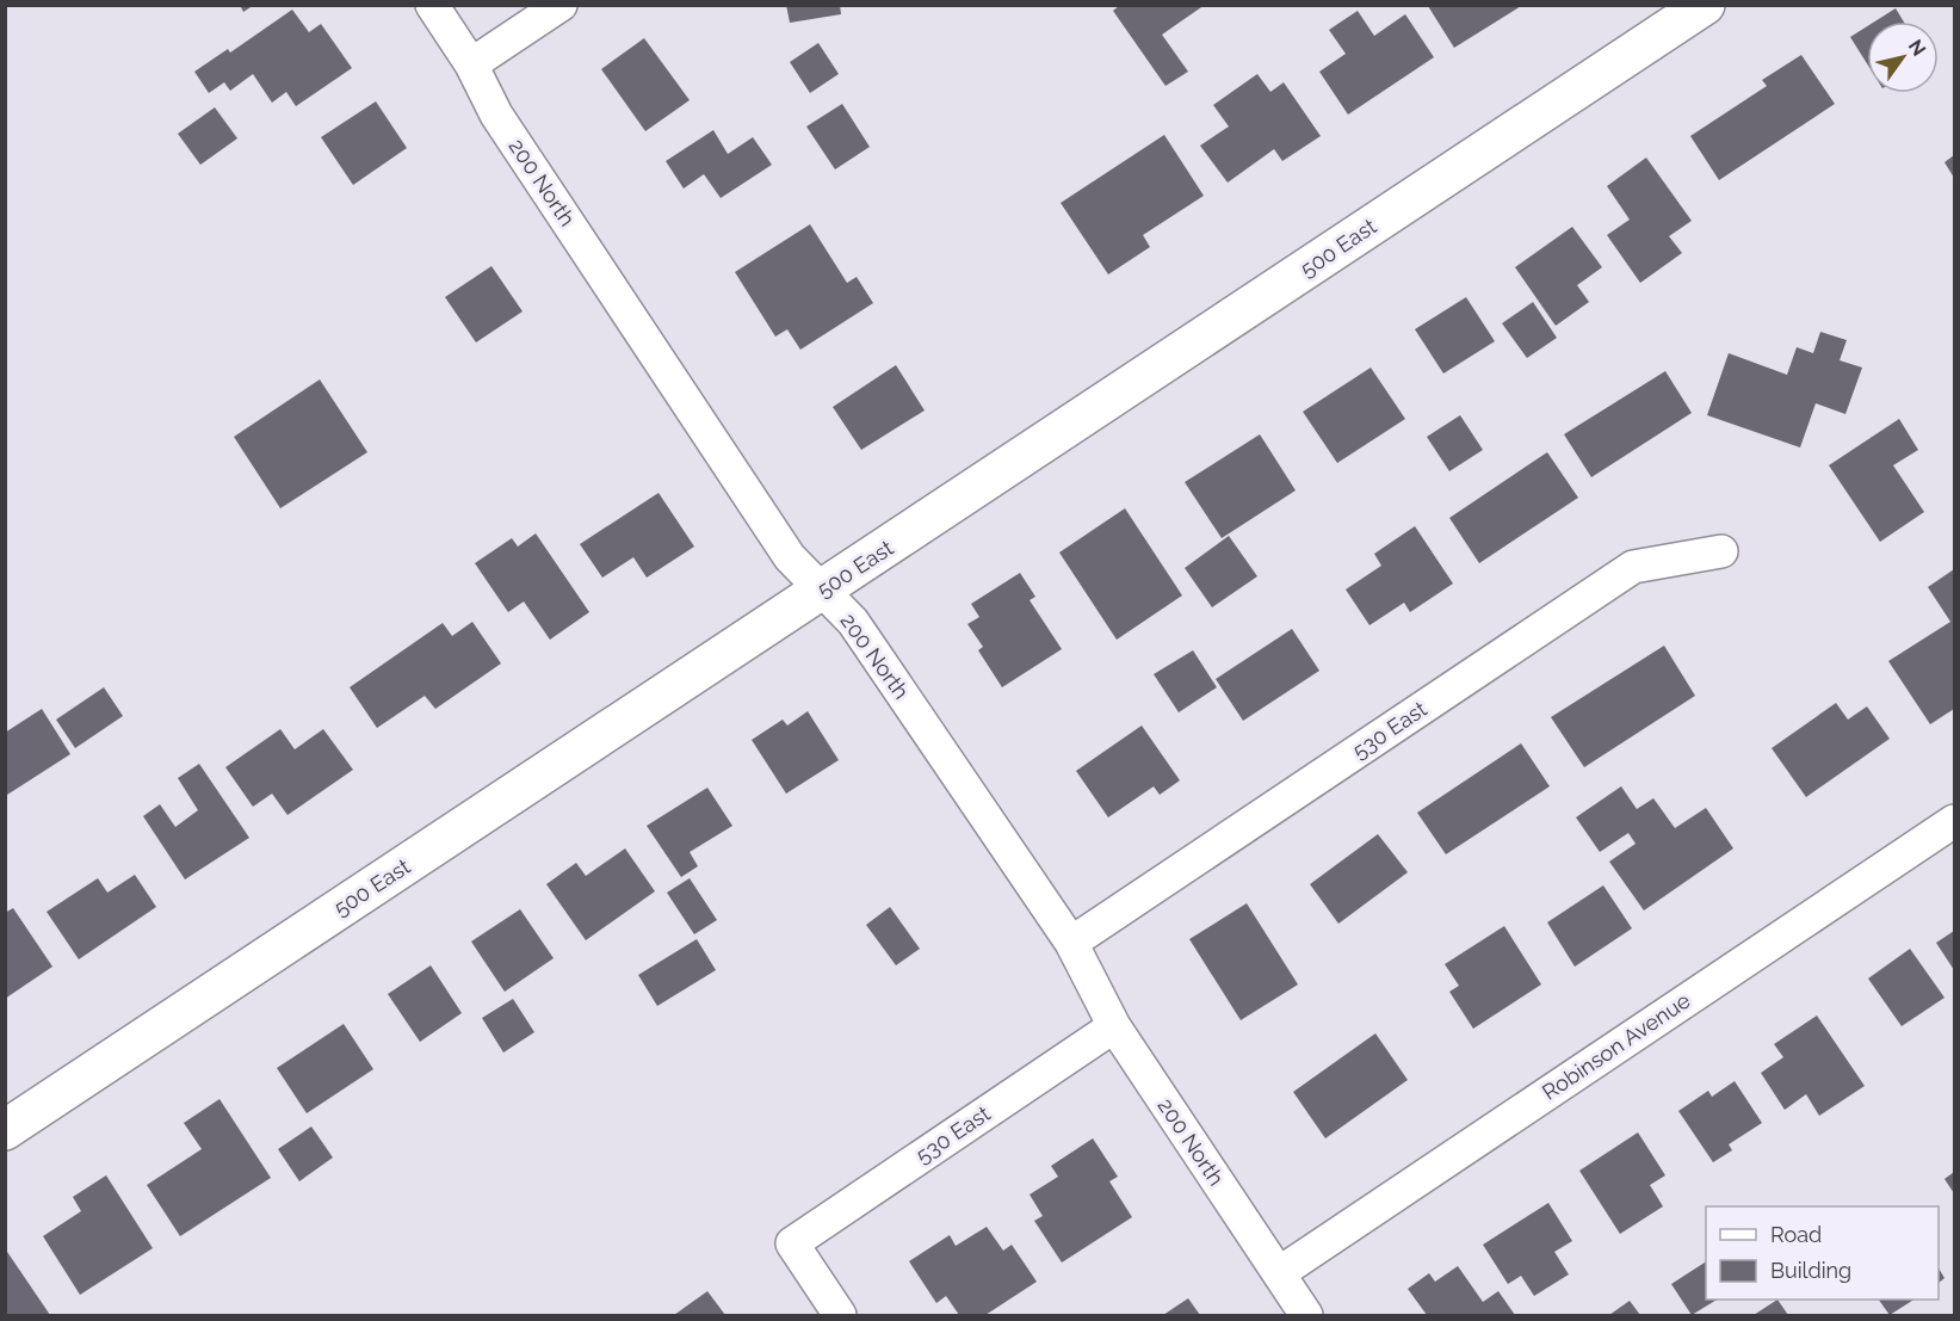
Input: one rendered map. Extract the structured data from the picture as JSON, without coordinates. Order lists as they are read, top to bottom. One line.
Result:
{"streets":{"street":["200 North","500 East","530 East","Robinson Avenue"]},"crossings":[["200 North","500 East"],["200 North","530 East"],["200 North","Robinson Avenue"]],"legend":["Road","Building"],"north":"top right"}
